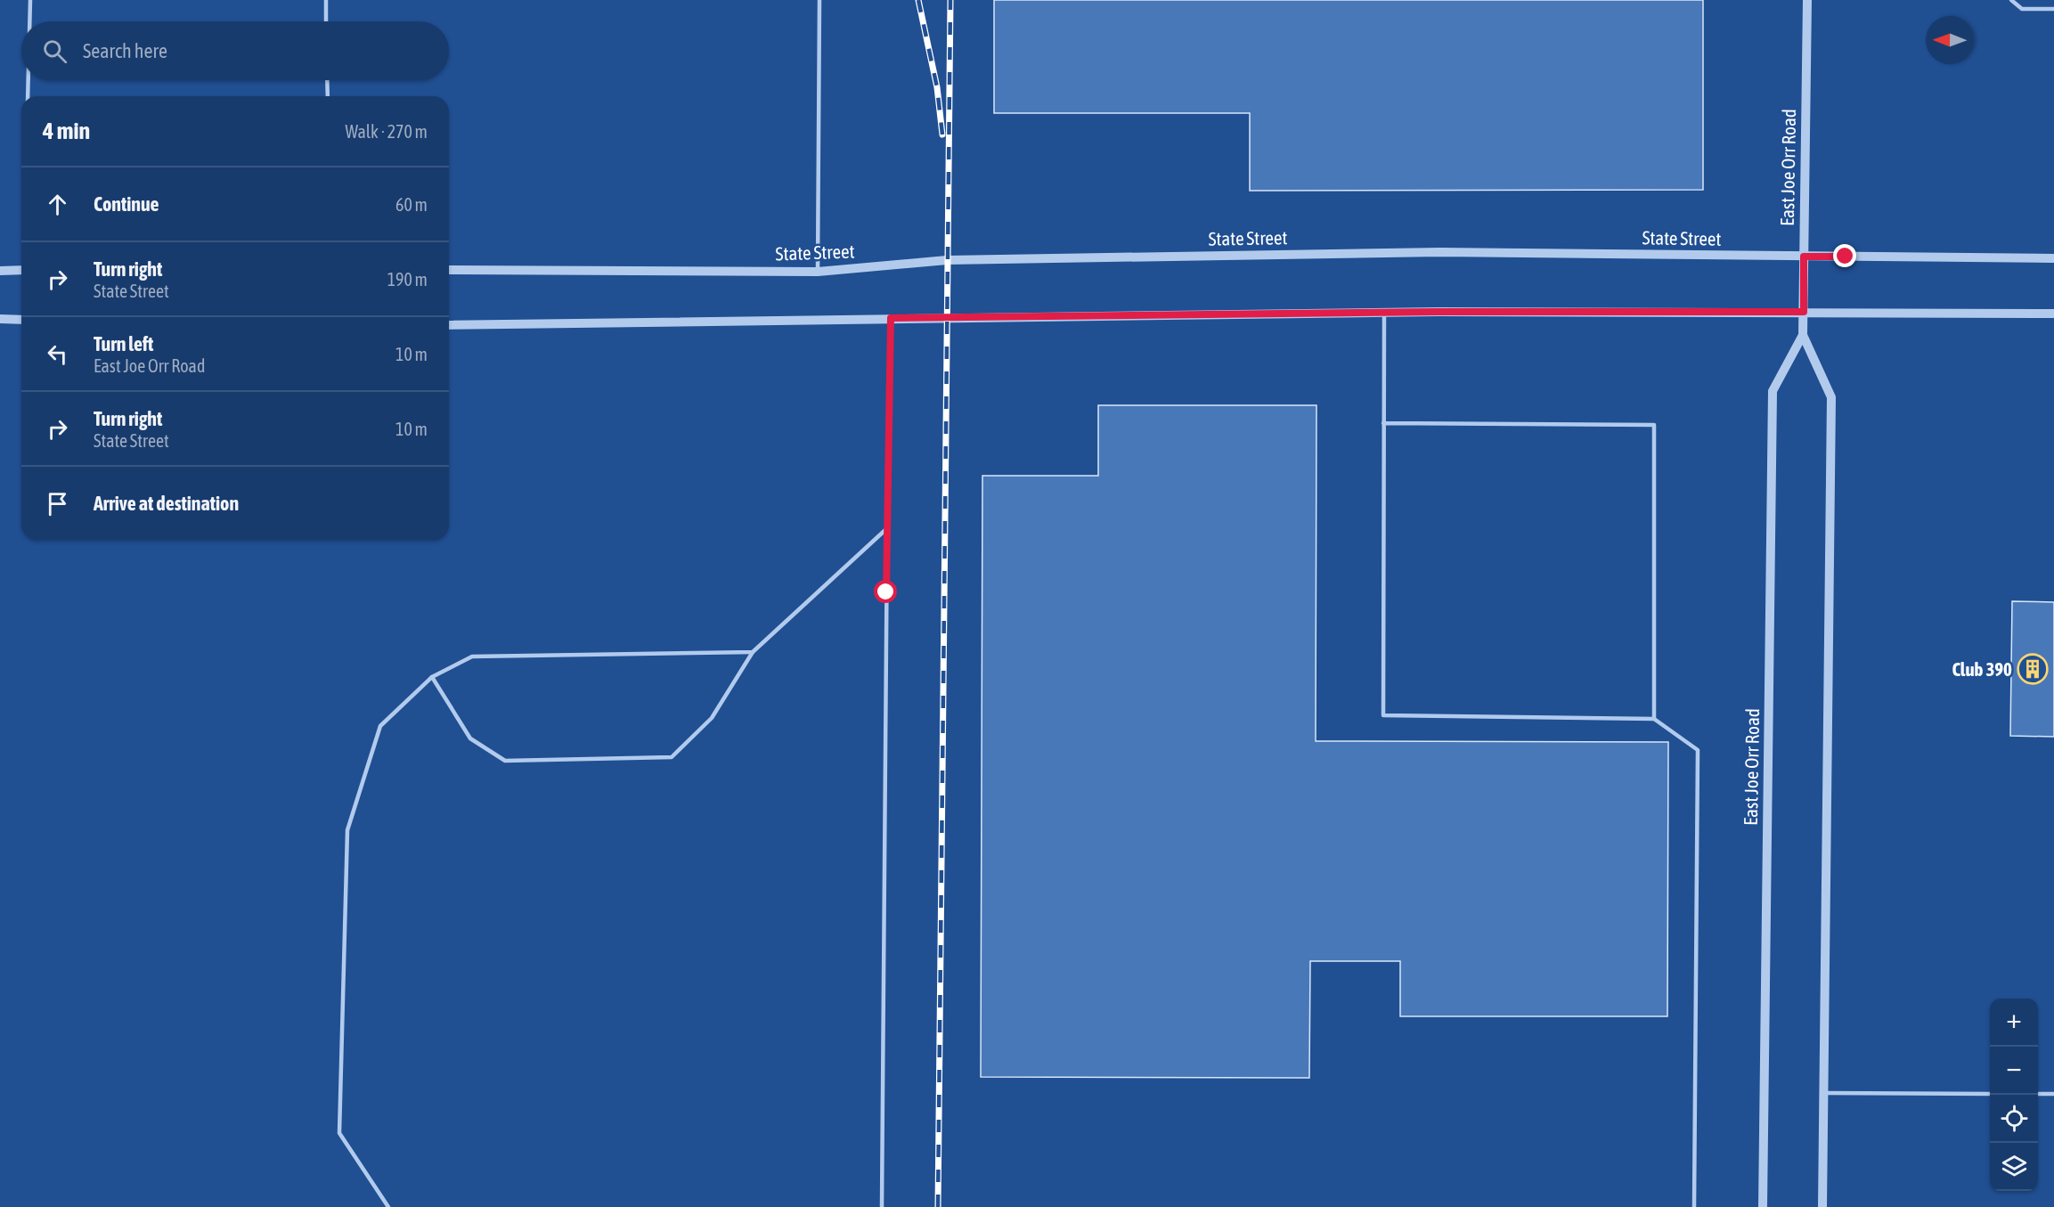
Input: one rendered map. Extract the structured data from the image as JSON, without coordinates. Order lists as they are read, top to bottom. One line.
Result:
{"streets":{"street":["East Joe Orr Road","State Street"]},"crossings":[["East Joe Orr Road","State Street"]],"places":{"building":["Club 390"]},"north":"left","page":{"search":"Search here","heading":["4 min","Walk · 270 m"],"list":[["Continue","60 m"],["Turn right","State Street","190 m"],["Turn left","East Joe Orr Road","10 m"],["Turn right","State Street","10 m"],"Arrive at destination"],"map_buttons":["+","−"]}}
